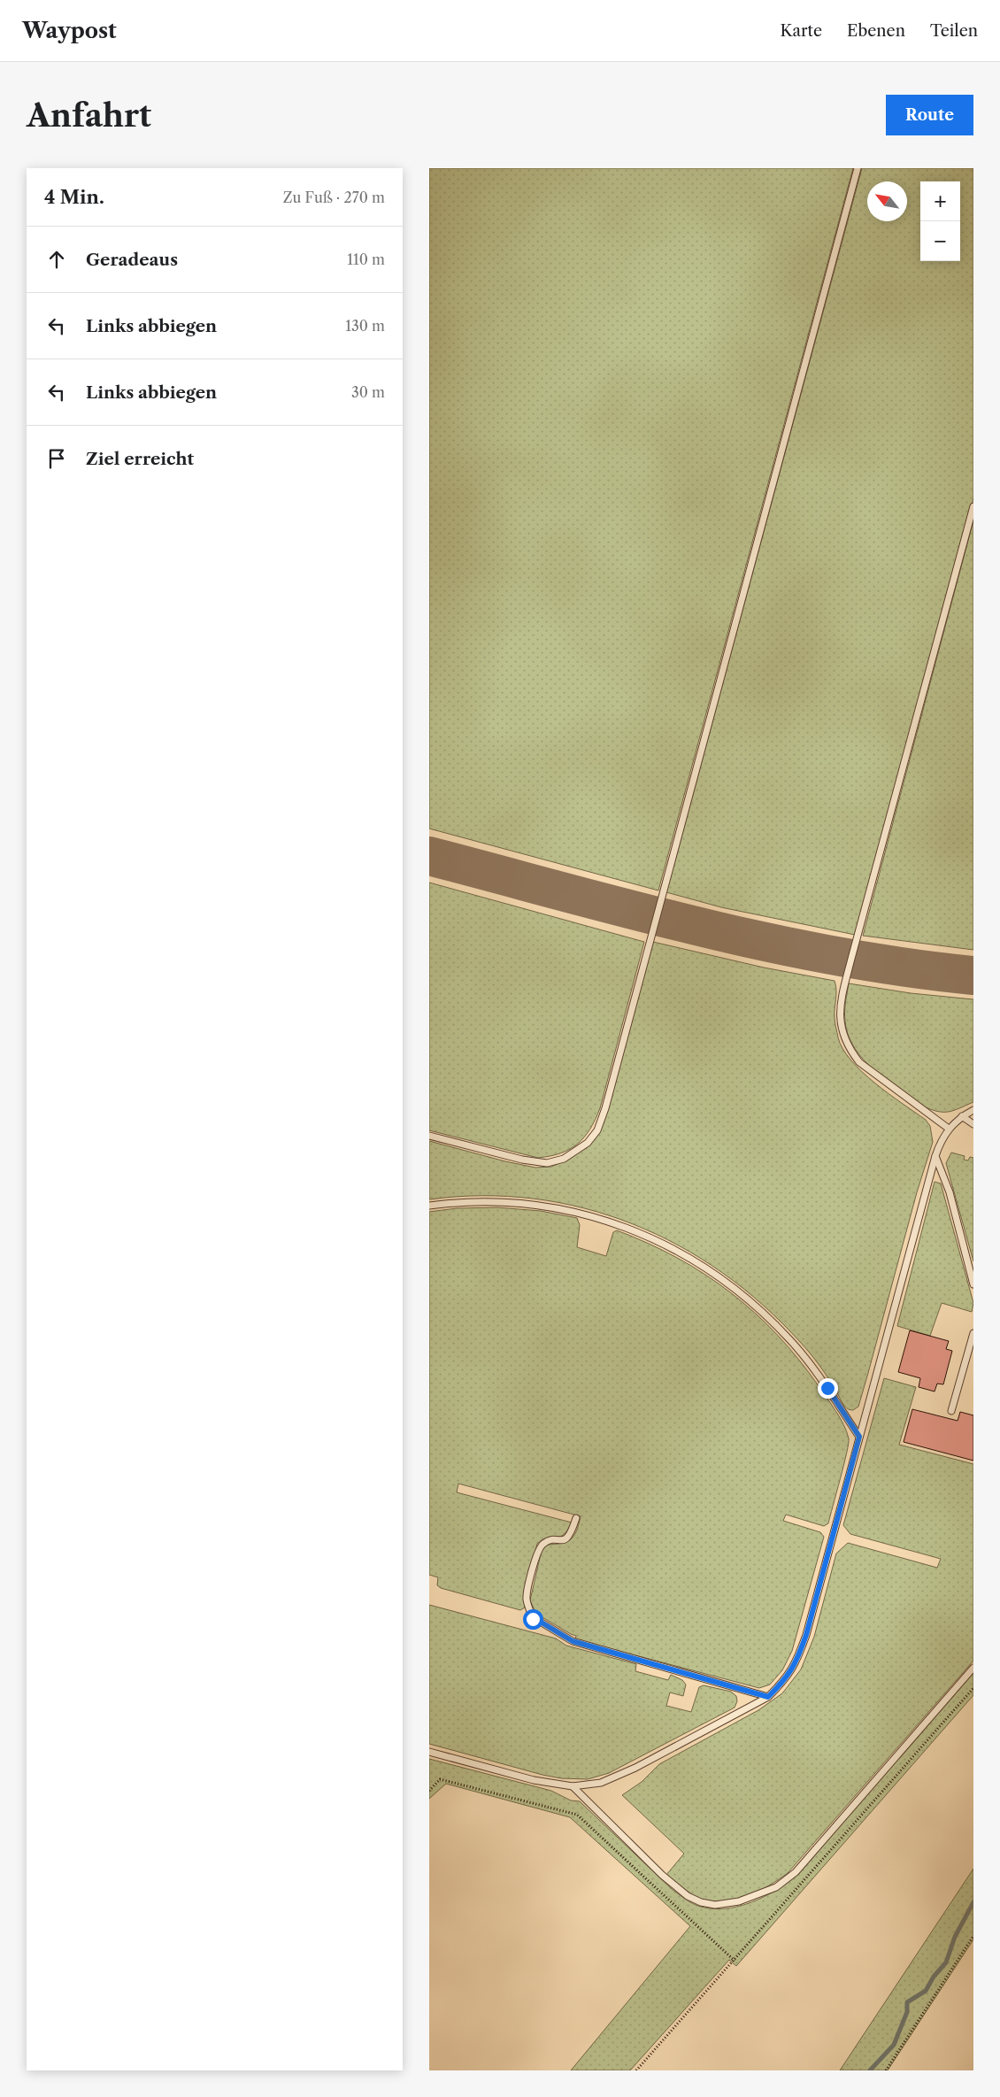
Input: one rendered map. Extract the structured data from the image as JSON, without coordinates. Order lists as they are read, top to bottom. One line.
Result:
{"north":"top left","page":{"header":"Waypost","nav":["Karte","Ebenen","Teilen"],"buttons":"Route","title":"Anfahrt","heading":["4 Min.","Zu Fuß · 270 m"],"map_buttons":["+","−"],"list":[["Geradeaus","110 m"],["Links abbiegen","130 m"],["Links abbiegen","30 m"],"Ziel erreicht"]}}
